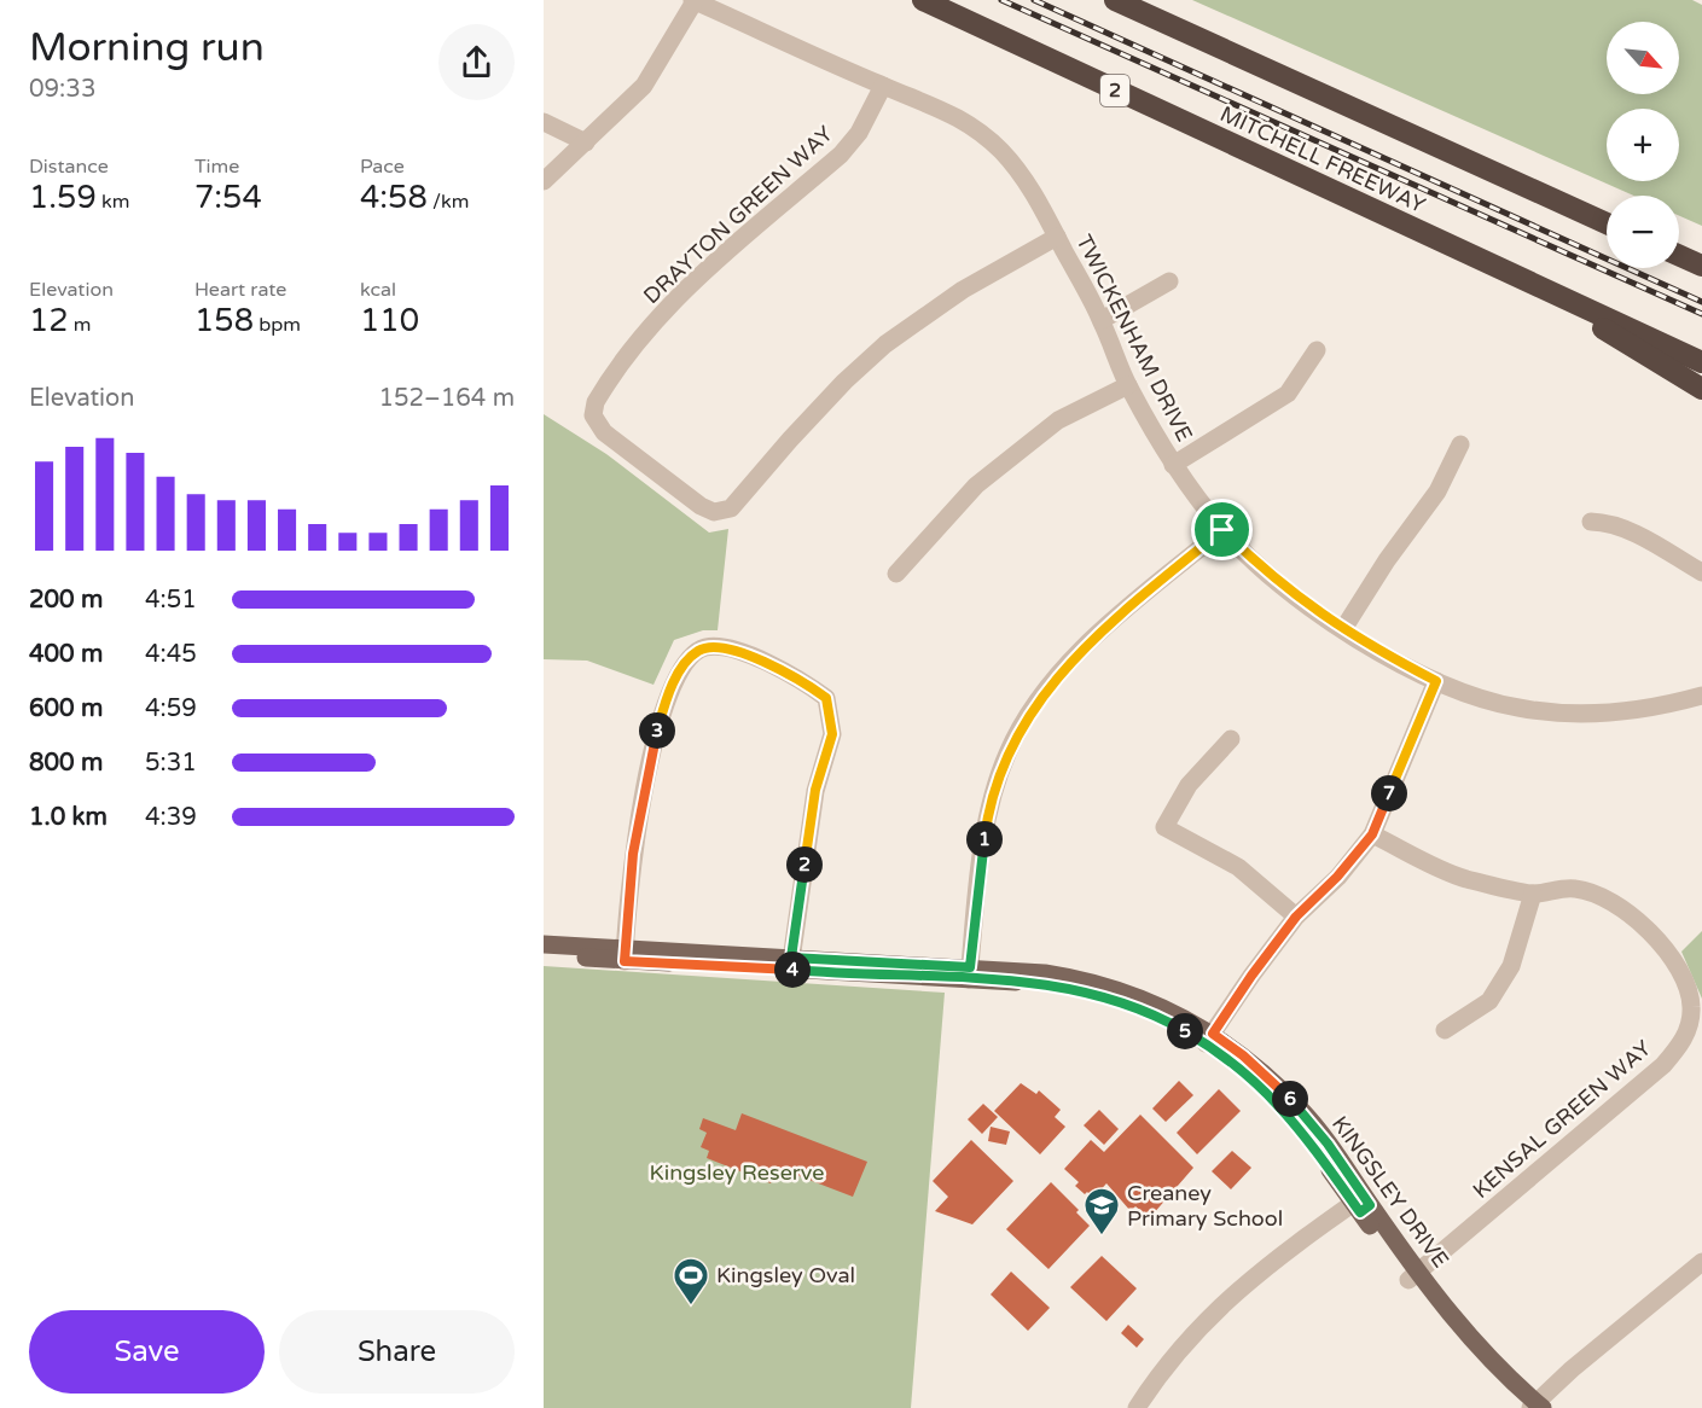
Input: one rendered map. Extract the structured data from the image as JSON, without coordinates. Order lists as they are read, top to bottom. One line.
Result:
{"streets":{"highway":["2","MITCHELL FREEWAY"],"main road":["KINGSLEY DRIVE"],"street":["DRAYTON GREEN WAY","TWICKENHAM DRIVE","KENSAL GREEN WAY"]},"crossings":[["DRAYTON GREEN WAY","TWICKENHAM DRIVE"],["KENSAL GREEN WAY","KINGSLEY DRIVE"]],"parks":["Kingsley Reserve"],"places":{"school or university":["Creaney Primary School"],"sports":["Kingsley Oval"]},"north":"bottom right","page":{"heading":["Morning run","09:33"],"map_buttons":["+","−"],"stats":[["Distance","1.59 km"],["Time","7:54"],["Pace","4:58 /km"],["Elevation","12 m"],["Heart rate","158 bpm"],["kcal","110"]],"chart":["Elevation","152–164 m"],"list":[{"name":"200 m","note":"4:51"},{"name":"400 m","note":"4:45"},{"name":"600 m","note":"4:59"},{"name":"800 m","note":"5:31"},{"name":"1.0 km","note":"4:39"}],"pins":["3","7","1","2","4","5","6"],"buttons":["Save","Share"]}}
